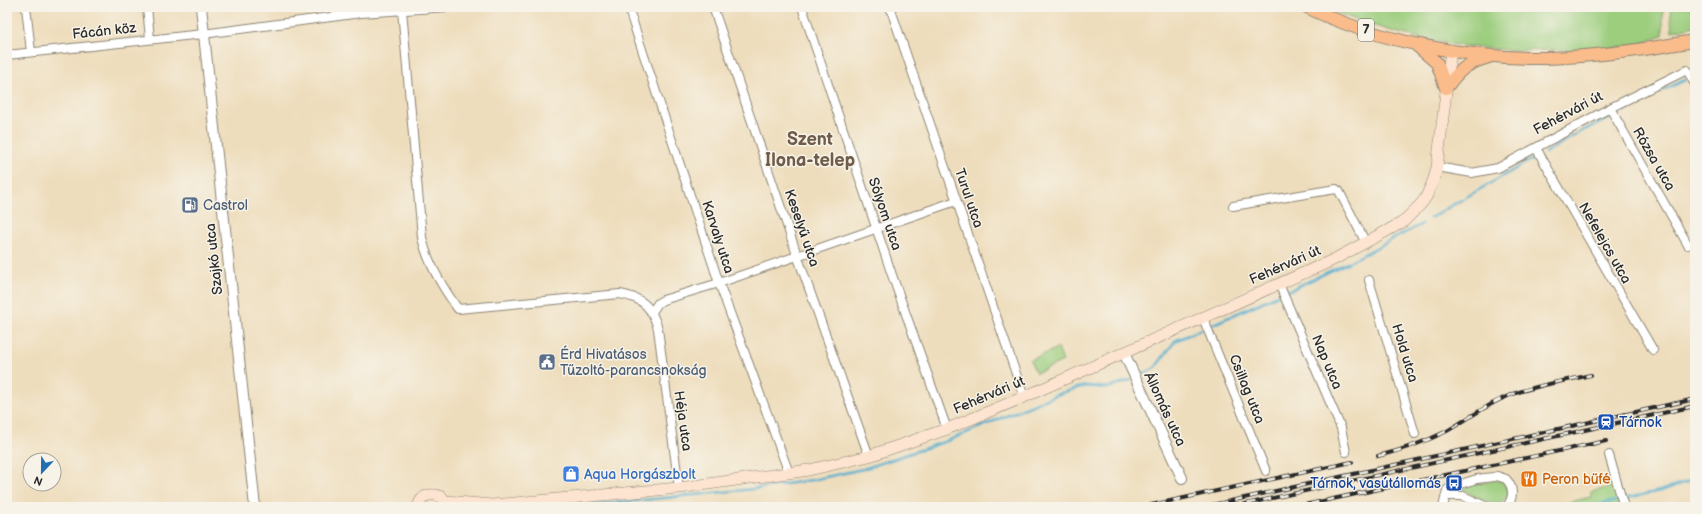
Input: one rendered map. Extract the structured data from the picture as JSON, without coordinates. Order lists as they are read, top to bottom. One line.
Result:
{"streets":{"main road":["7","Fehérvári út"],"street":["Fácán köz","Rózsa utca","Turul utca","Sólyom utca","Keselyű utca","Karvaly utca","Nefelejcs utca","Szajkó utca","Hold utca","Nap utca","Csillag utca","Állomás utca","Héja utca"]},"crossings":[["7","Fehérvári út"],["Fácán köz","Szajkó utca"],["Fehérvári út","Rózsa utca"],["Fehérvári út","Turul utca"],["Fehérvári út","Sólyom utca"],["Fehérvári út","Keselyű utca"],["Fehérvári út","Karvaly utca"],["Fehérvári út","Nefelejcs utca"],["Fehérvári út","Nap utca"],["Fehérvári út","Csillag utca"],["Fehérvári út","Állomás utca"],["Fehérvári út","Héja utca"]],"districts":["Szent Ilona-telep"],"places":{"fuel station":["Castrol"],"public building":["Érd Hivatásos Tűzoltó-parancsnokság"],"station":["Tárnok"],"shop":["Aqua Horgászbolt"],"restaurant":["Peron büfé"],"bus stop":["Tárnok, vasútállomás"]},"north":"bottom"}
